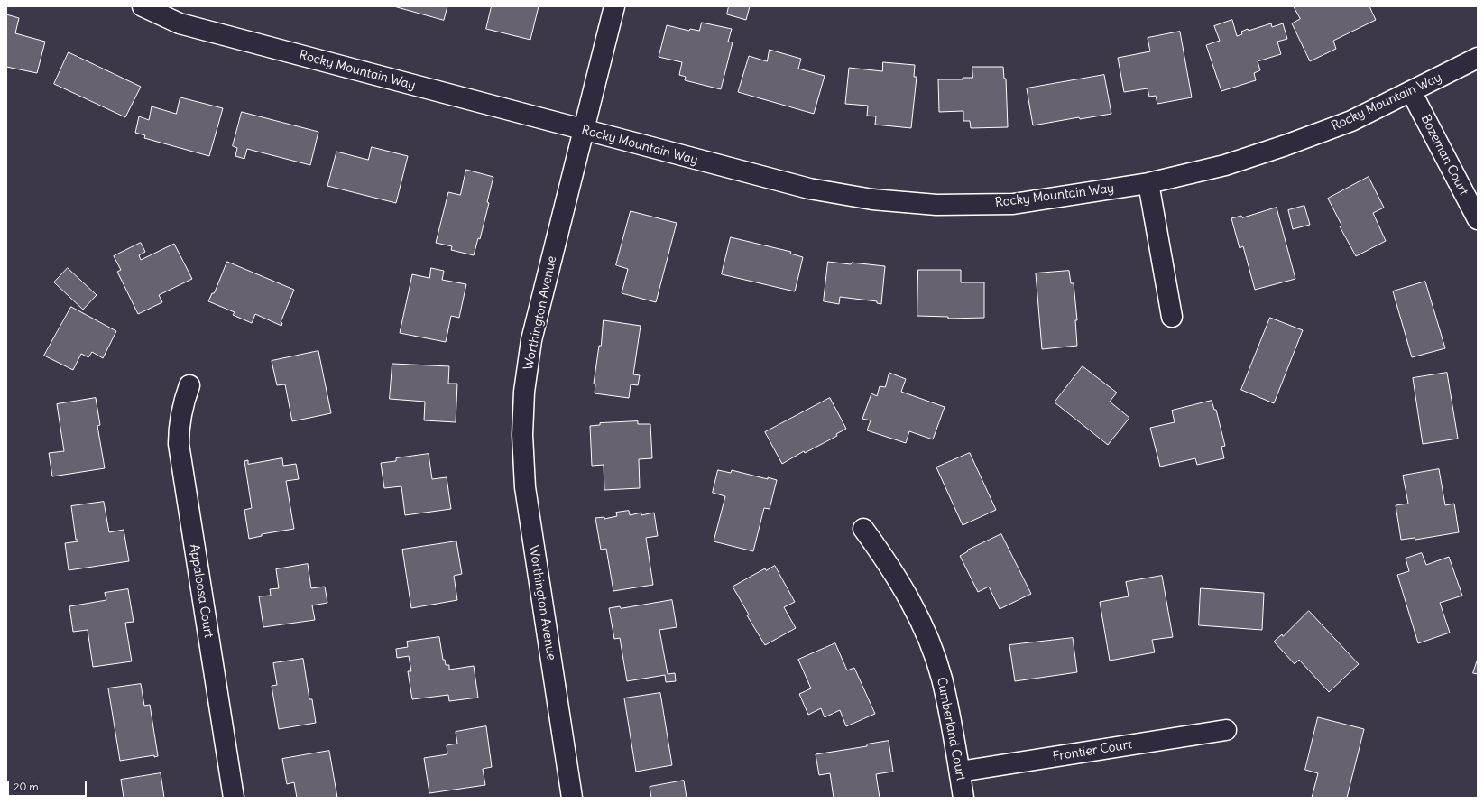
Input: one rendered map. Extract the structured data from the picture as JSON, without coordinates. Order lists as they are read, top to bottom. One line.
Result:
{"streets":{"street":["Rocky Mountain Way","Bozeman Court","Worthington Avenue","Appaloosa Court","Cumberland Court","Frontier Court"]},"crossings":[["Rocky Mountain Way","Bozeman Court"],["Rocky Mountain Way","Worthington Avenue"],["Cumberland Court","Frontier Court"]],"scale_bar":"20 m"}
